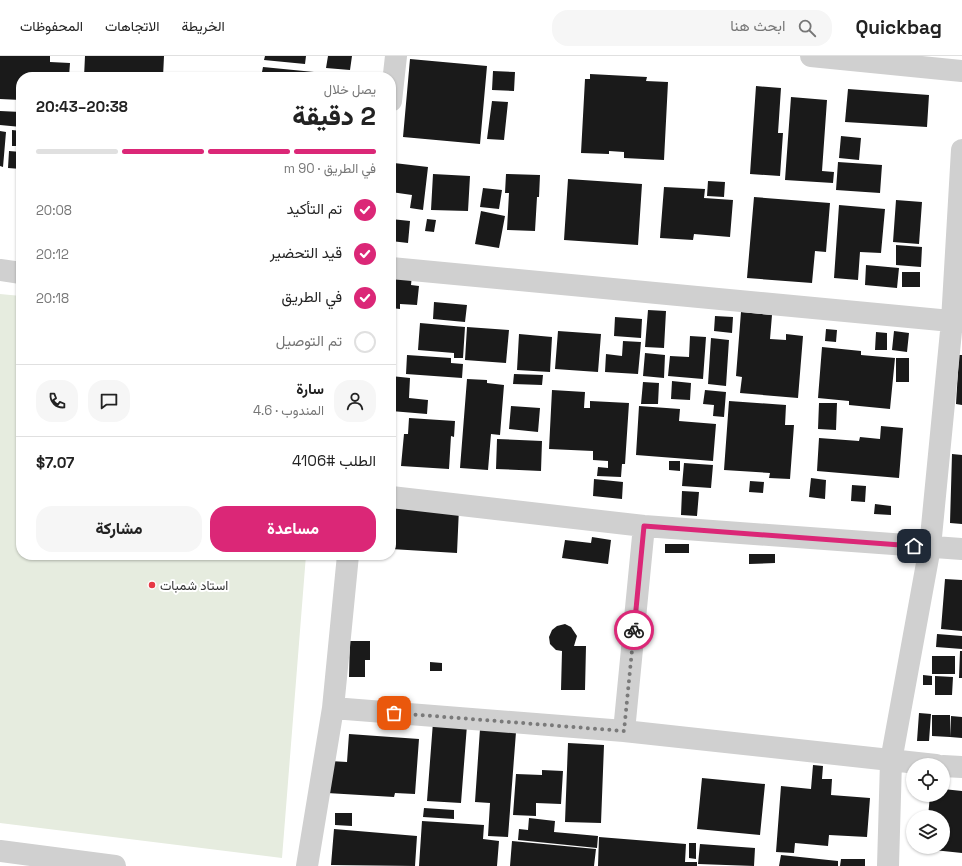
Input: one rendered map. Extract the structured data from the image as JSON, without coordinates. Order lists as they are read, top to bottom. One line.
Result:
{"places":["استاد شمبات"],"page":{"header":"Quickbag","search":"ابحث هنا","nav":["الخريطة","الاتجاهات","المحفوظات"],"heading":["2 دقيقة","يصل خلال","20:38–20:43"],"panel":["سارة","المندوب · 4.6","الطلب #4106","$7.07"],"bar":"في الطريق · 90 m","list":[["تم التأكيد","20:08"],["قيد التحضير","20:12"],["في الطريق","20:18"],"تم التوصيل"],"buttons":["مساعدة","مشاركة"]}}
